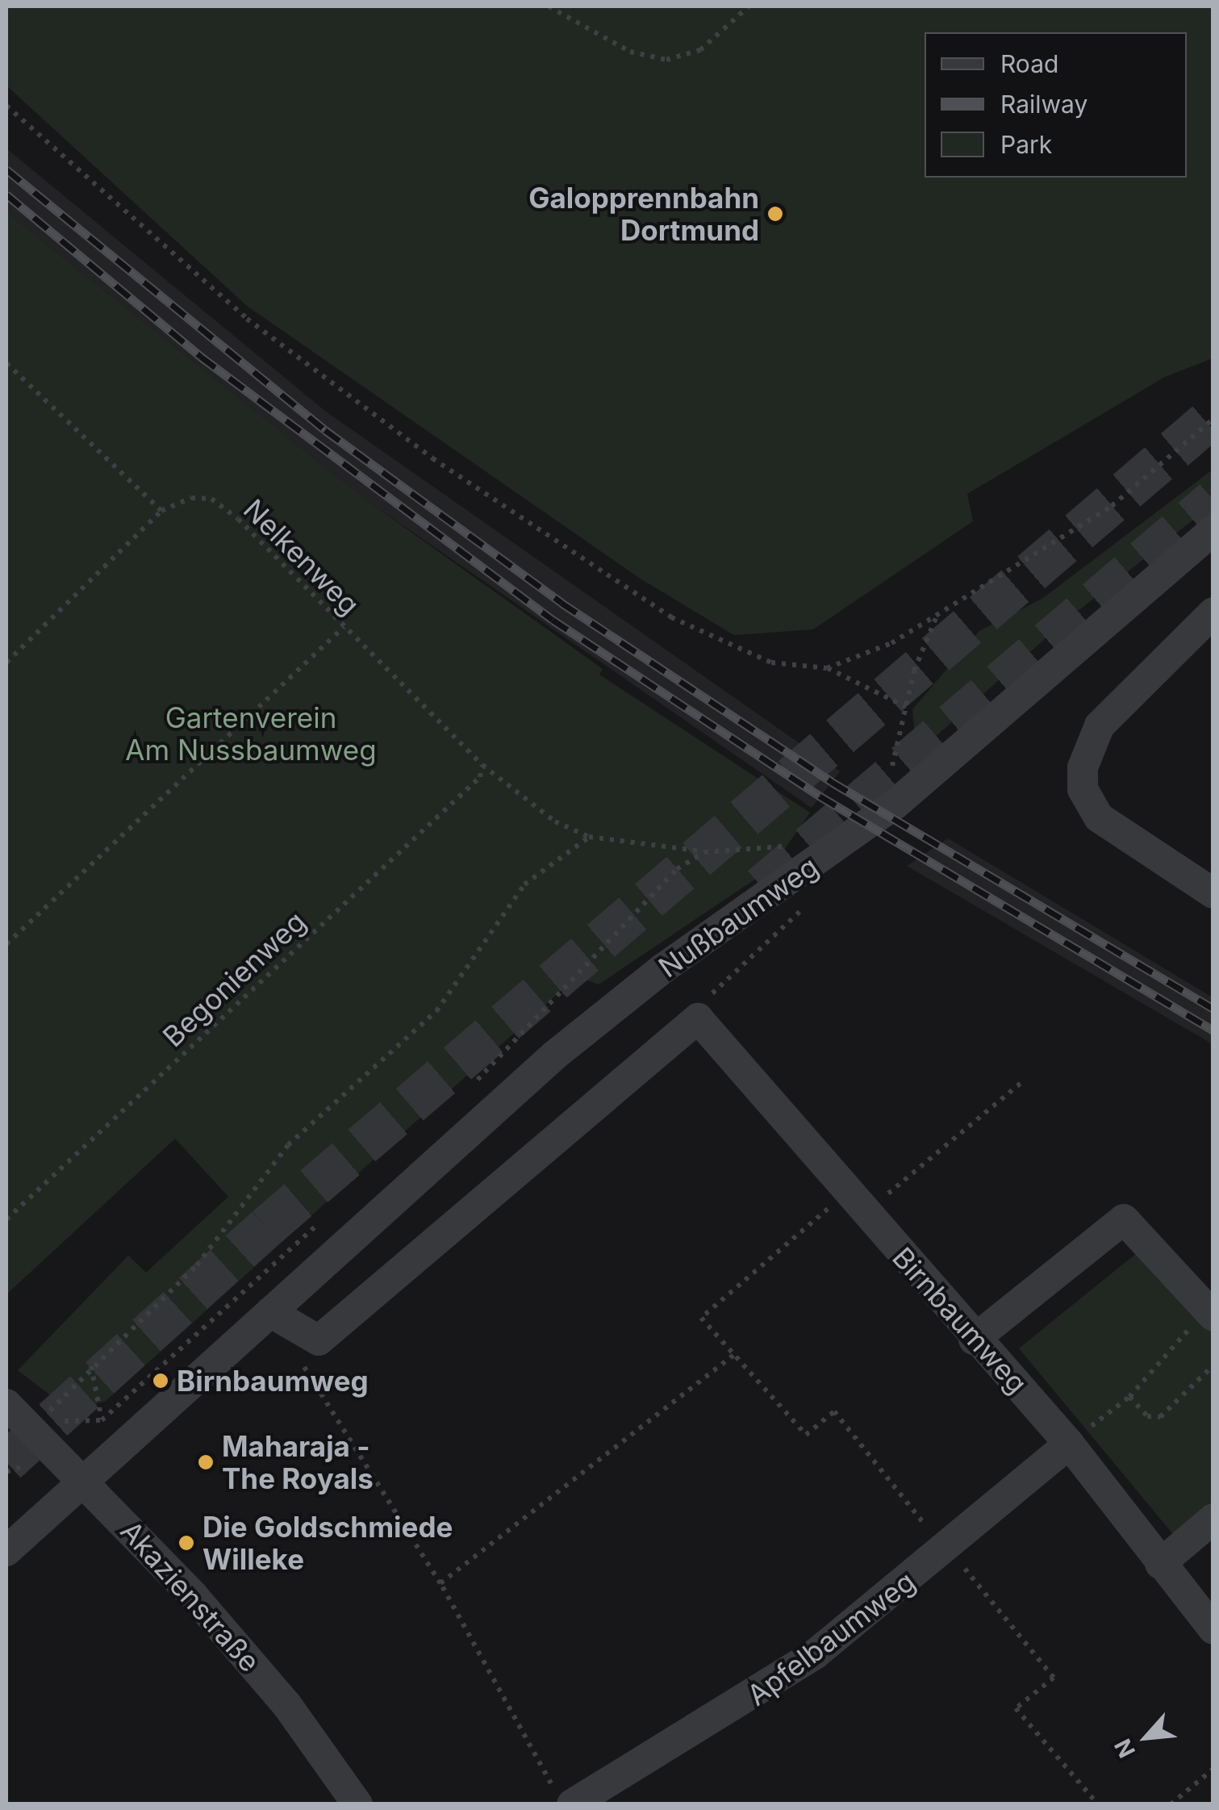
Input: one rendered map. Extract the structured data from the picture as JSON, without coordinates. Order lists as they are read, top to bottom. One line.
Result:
{"streets":{"street":["Nußbaumweg","Birnbaumweg","Akazienstraße","Apfelbaumweg"],"path":["Nelkenweg","Begonienweg"]},"crossings":[["Nelkenweg","Begonienweg"],["Nußbaumweg","Akazienstraße"],["Birnbaumweg","Apfelbaumweg"]],"parks":["Gartenverein Am Nussbaumweg"],"places":["Galopprennbahn Dortmund","Birnbaumweg","Maharaja - The Royals","Die Goldschmiede Willeke"],"legend":["Road","Railway","Park"],"north":"bottom left"}
